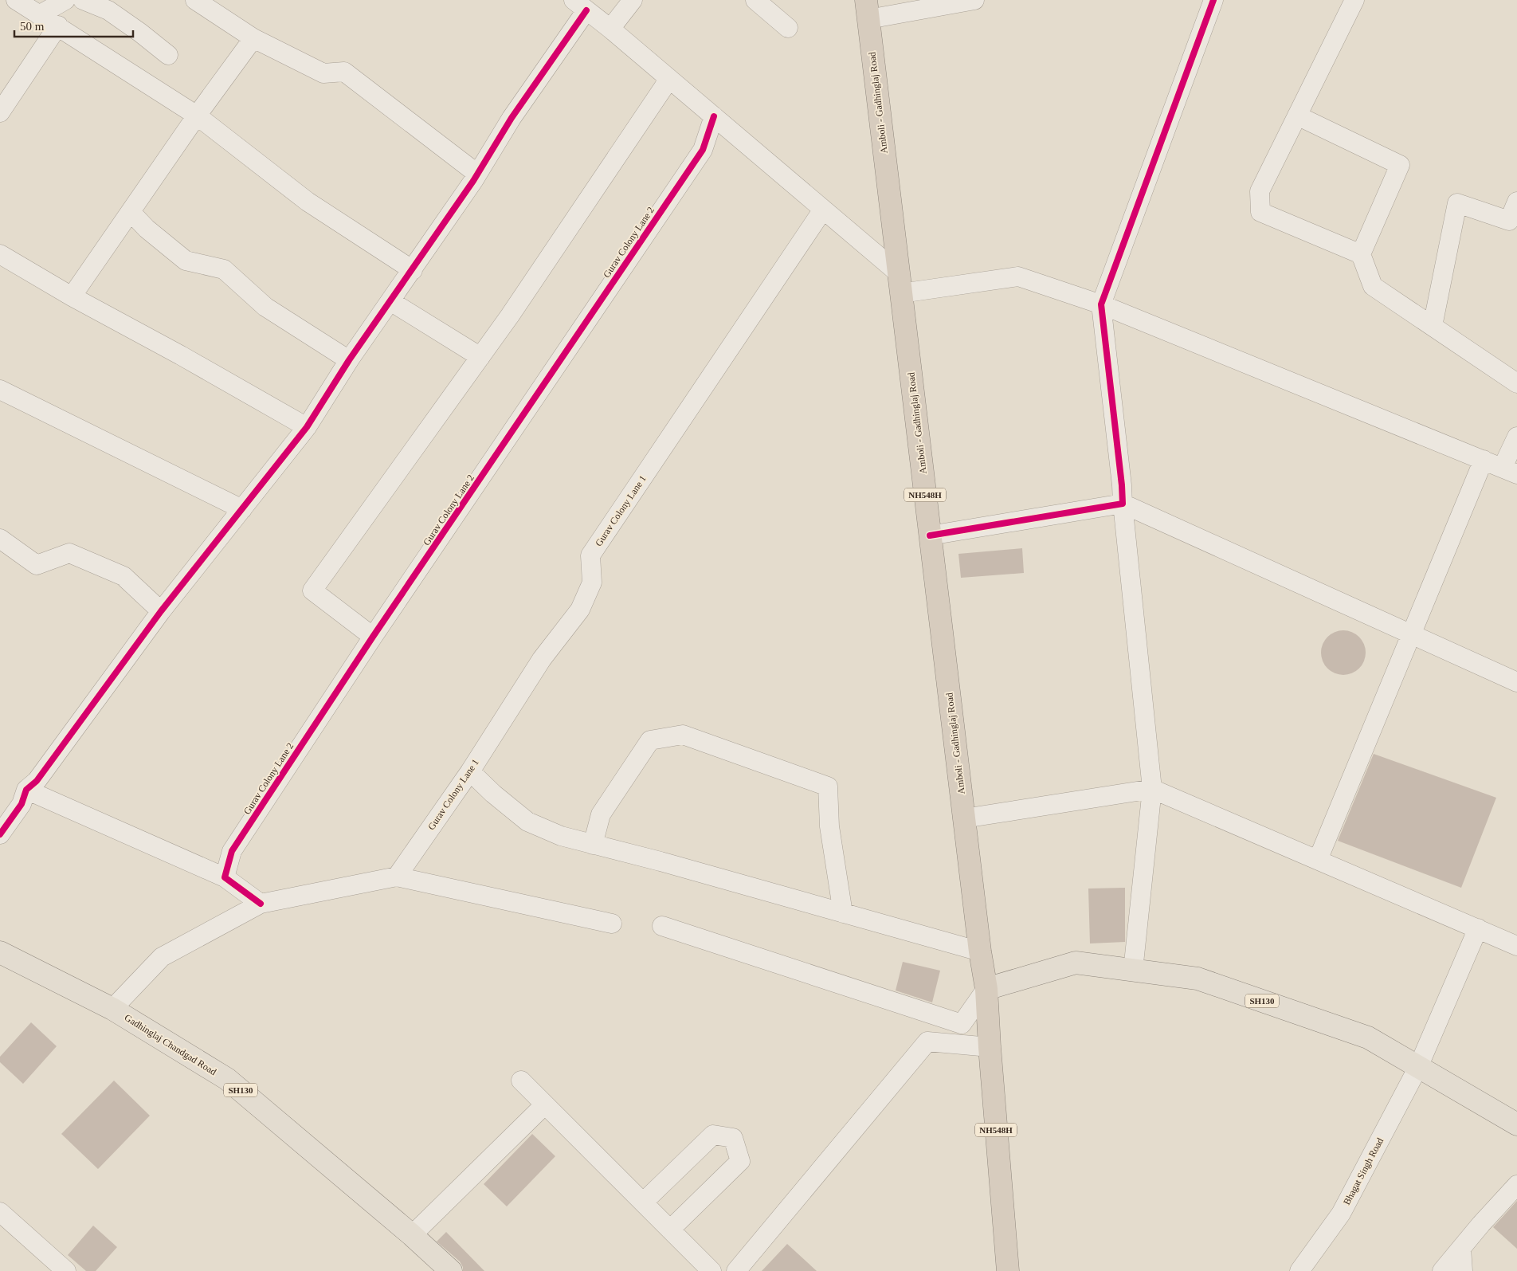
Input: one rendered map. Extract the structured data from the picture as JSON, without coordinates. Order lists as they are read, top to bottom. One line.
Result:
{"streets":{"highway":["Amboli - Gadhinglaj Road","NH548H"],"main road":["SH130","Gadhinglaj Chandgad Road"],"street":["Gurav Colony Lane 2","Gurav Colony Lane 1","Bhagat Singh Road"]},"crossings":[["Amboli - Gadhinglaj Road","NH548H"],["Amboli - Gadhinglaj Road","SH130"],["NH548H","SH130"],["SH130","Bhagat Singh Road"]],"scale_bar":"50 m"}
